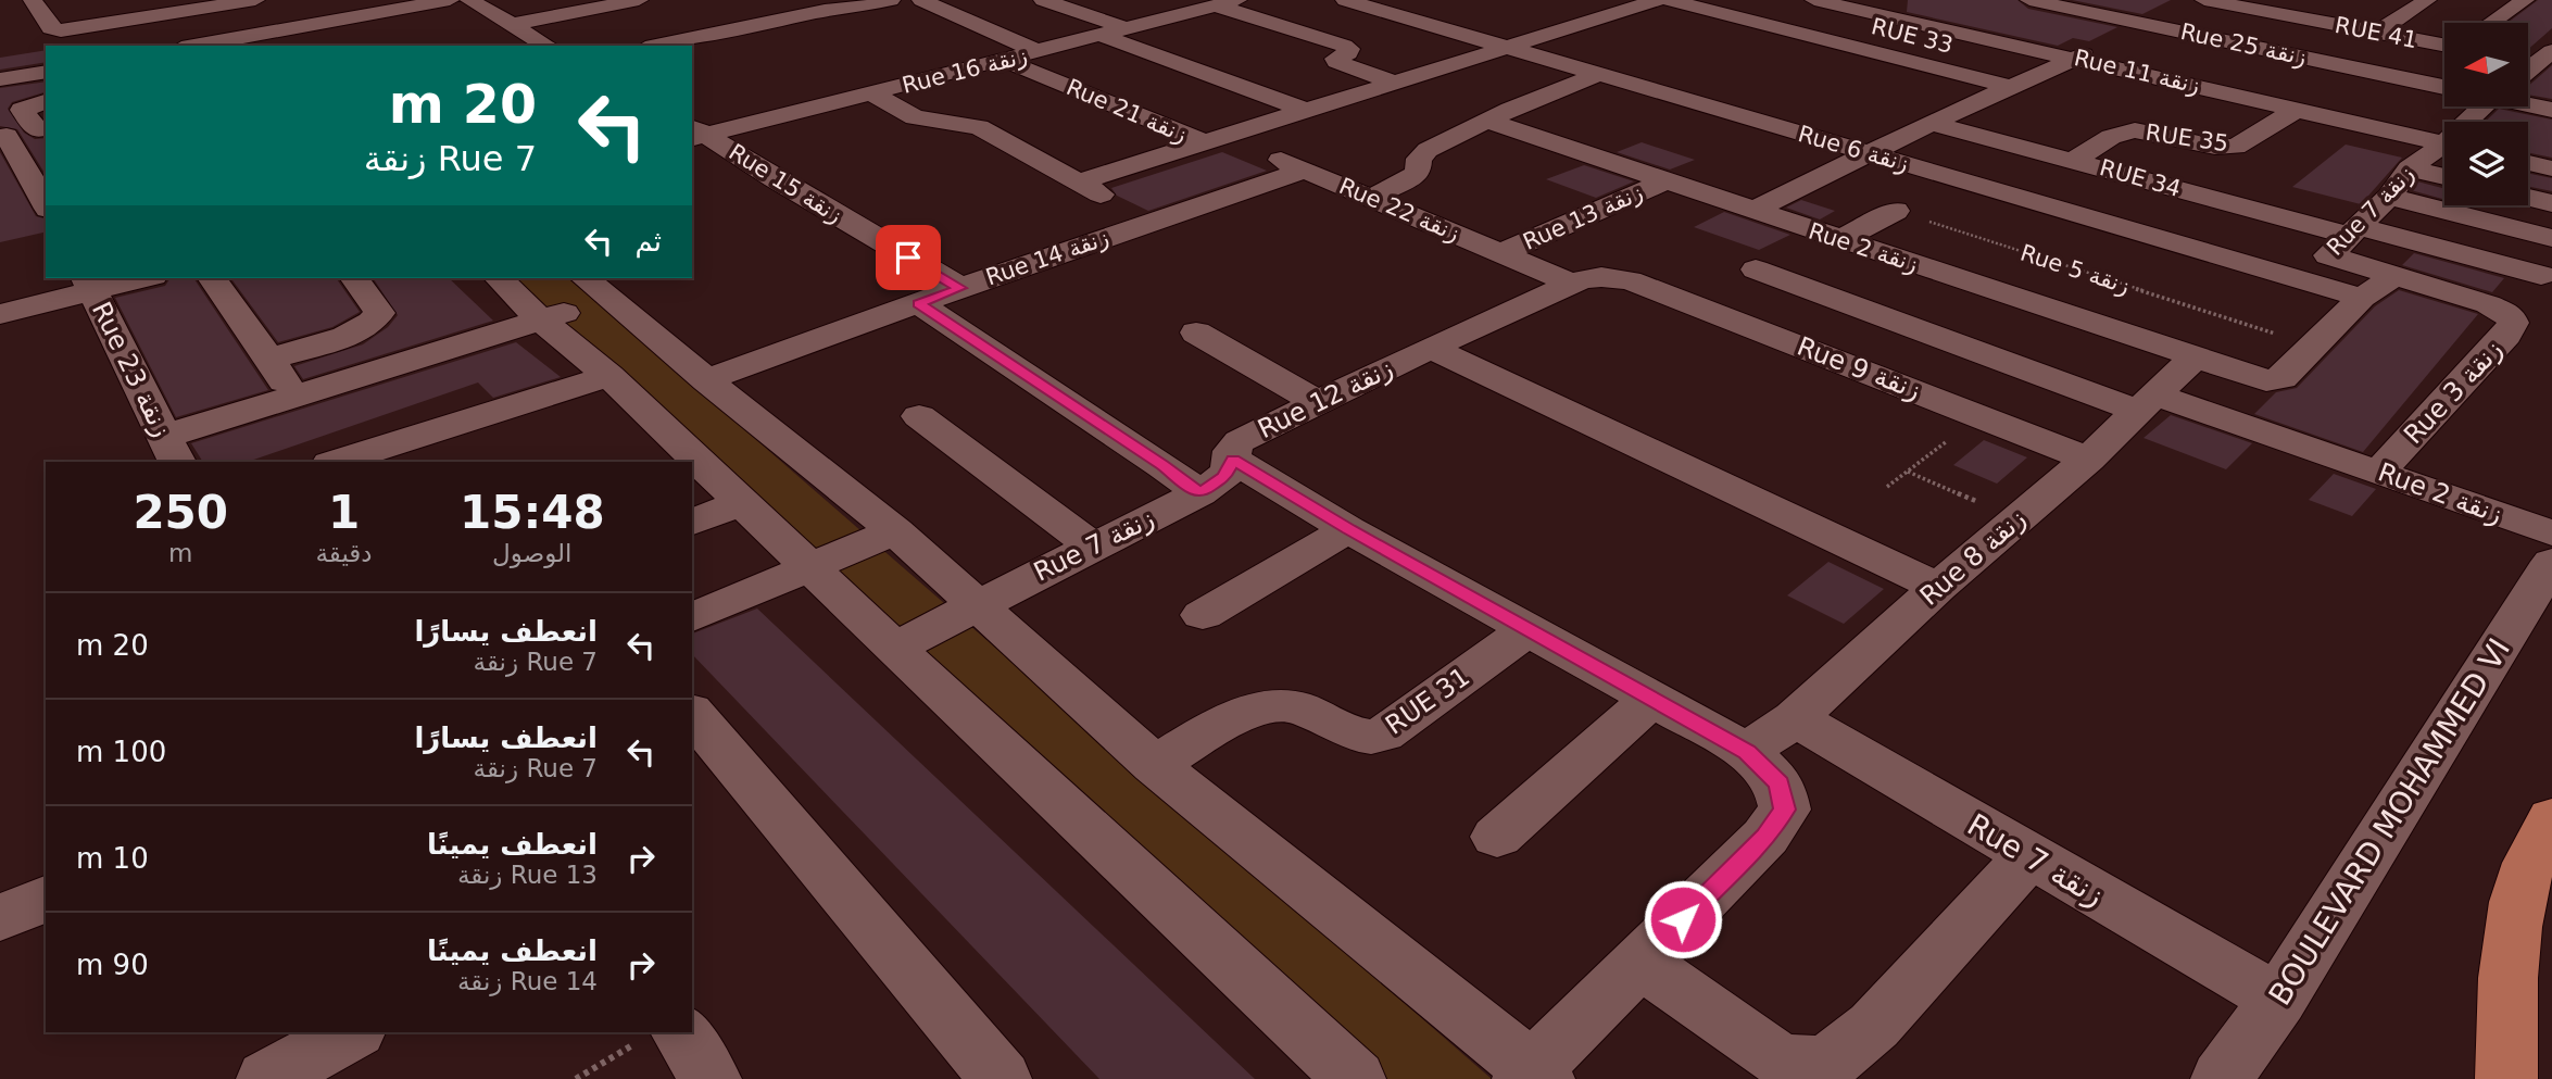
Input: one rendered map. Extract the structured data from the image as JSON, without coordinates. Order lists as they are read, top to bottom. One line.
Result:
{"streets":{"street":["RUE 41","RUE 33","Rue 25 زنقة","Rue 16 زنقة","Rue 11 زنقة","Rue 21 زنقة","RUE 35","Rue 6 زنقة","RUE 34","Rue 15 زنقة","Rue 22 زنقة","Rue 7 زنقة","Rue 13 زنقة","Rue 2 زنقة","Rue 14 زنقة","Rue 9 زنقة","Rue 23 زنقة","Rue 3 زنقة","Rue 12 زنقة","Rue 8 زنقة","RUE 31","BOULEVARD MOHAMMED VI"],"path":["Rue 5 زنقة"]},"crossings":[["Rue 16 زنقة","Rue 21 زنقة"],["Rue 16 زنقة","Rue 15 زنقة"],["Rue 11 زنقة","RUE 35"],["Rue 21 زنقة","Rue 22 زنقة"],["RUE 35","RUE 34"],["Rue 6 زنقة","Rue 7 زنقة"],["RUE 34","Rue 7 زنقة"],["RUE 34","Rue 3 زنقة"],["Rue 15 زنقة","Rue 14 زنقة"],["Rue 22 زنقة","Rue 13 زنقة"],["Rue 22 زنقة","Rue 14 زنقة"],["Rue 22 زنقة","Rue 9 زنقة"],["Rue 7 زنقة","Rue 3 زنقة"],["Rue 7 زنقة","Rue 12 زنقة"],["Rue 7 زنقة","Rue 8 زنقة"],["Rue 7 زنقة","BOULEVARD MOHAMMED VI"],["Rue 13 زنقة","Rue 2 زنقة"],["Rue 2 زنقة","Rue 5 زنقة"],["Rue 2 زنقة","Rue 3 زنقة"],["Rue 2 زنقة","Rue 8 زنقة"],["Rue 9 زنقة","Rue 8 زنقة"]],"north":"left","page":{"turn":["20 m","Rue 7 زنقة"],"then":"ثم","eta":["15:48","الوصول","1","دقيقة","250","m"],"list":[{"name":"انعطف يسارًا","note":"Rue 7 زنقة","value":"20 m"},{"name":"انعطف يسارًا","note":"Rue 7 زنقة","value":"100 m"},{"name":"انعطف يمينًا","note":"Rue 13 زنقة","value":"10 m"},{"name":"انعطف يمينًا","note":"Rue 14 زنقة","value":"90 m"}]}}
